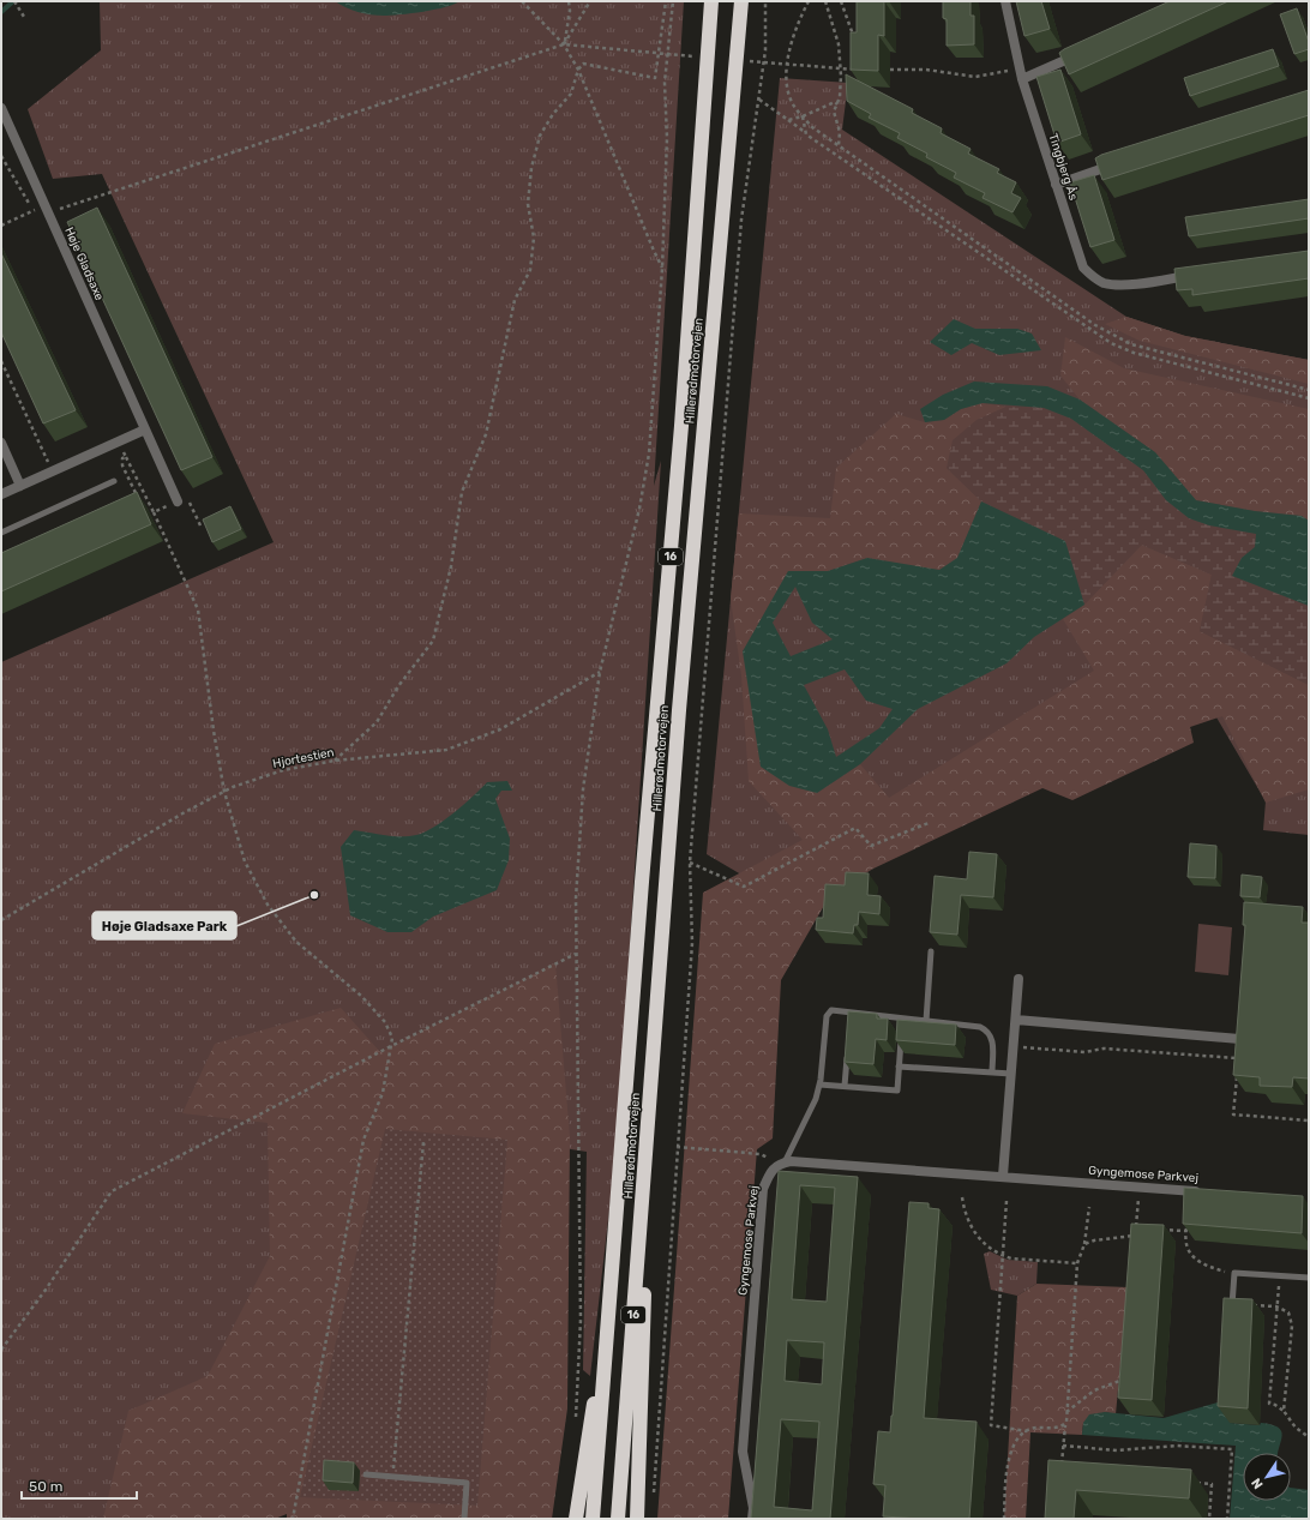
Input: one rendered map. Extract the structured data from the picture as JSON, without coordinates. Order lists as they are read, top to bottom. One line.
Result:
{"streets":{"highway":["Hillerødmotorvejen","16"],"street":["Tingbjerg Ås","Høje Gladsaxe","Gyngemose Parkvej"],"path":["Hjortestien"]},"places":["Høje Gladsaxe Park"],"scale_bar":"50 m","north":"bottom left"}
